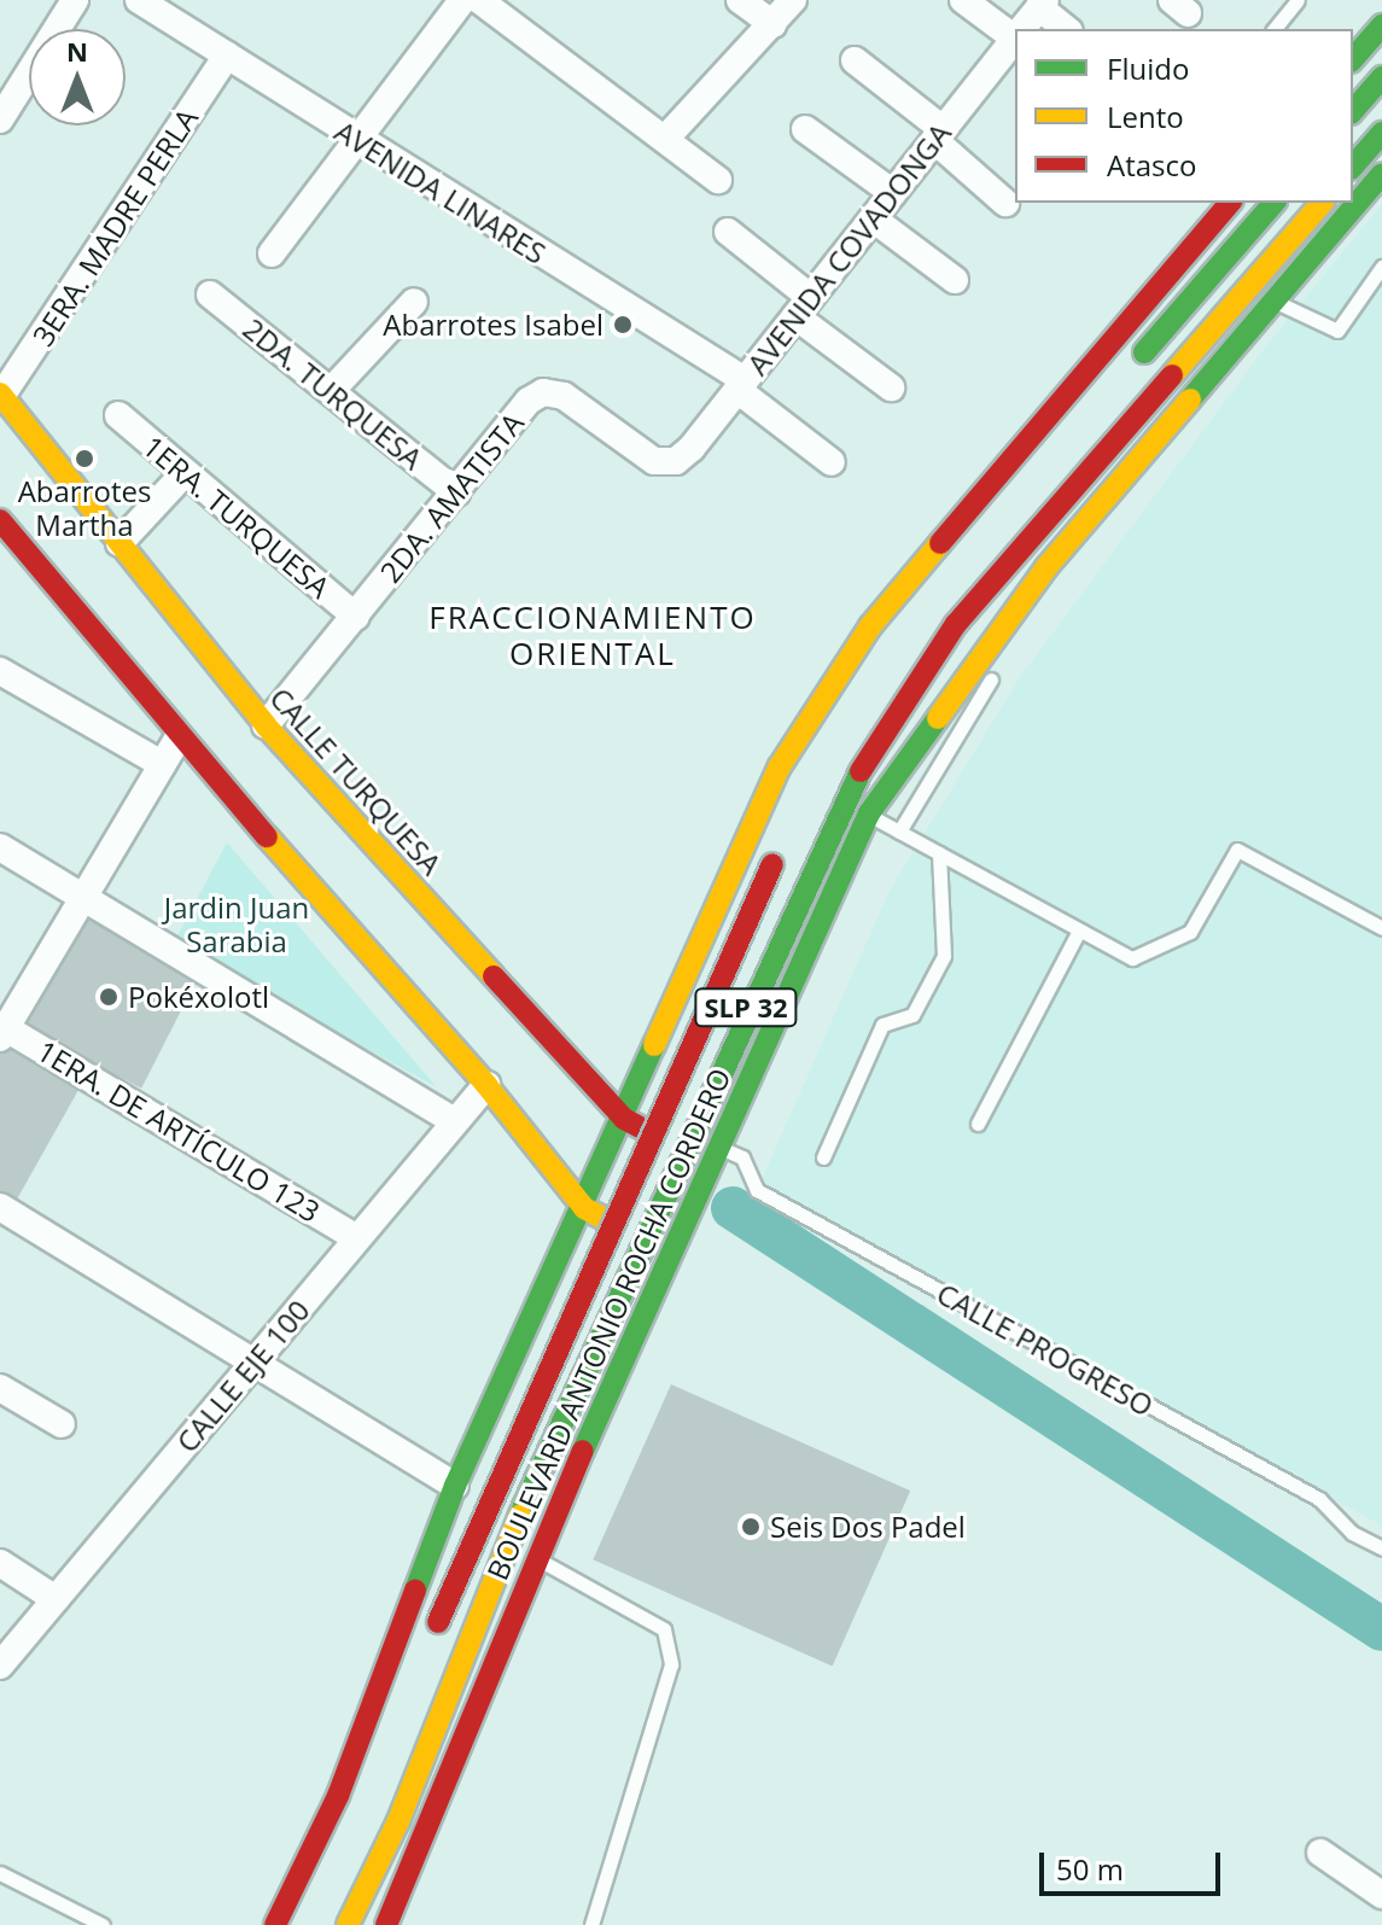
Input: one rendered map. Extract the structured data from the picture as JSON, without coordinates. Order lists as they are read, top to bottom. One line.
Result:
{"streets":{"main road":["CALLE TURQUESA","SLP 32","BOULEVARD ANTONIO ROCHA CORDERO"],"street":["AVENIDA LINARES","3ERA. MADRE PERLA","AVENIDA COVADONGA","2DA. TURQUESA","2DA. AMATISTA","1ERA. TURQUESA","1ERA. DE ARTÍCULO 123","CALLE EJE 100"],"lane":["CALLE PROGRESO"]},"crossings":[["AVENIDA LINARES","3ERA. MADRE PERLA"],["AVENIDA LINARES","AVENIDA COVADONGA"],["3ERA. MADRE PERLA","CALLE TURQUESA"],["AVENIDA COVADONGA","2DA. AMATISTA"],["2DA. TURQUESA","2DA. AMATISTA"],["2DA. AMATISTA","1ERA. TURQUESA"],["2DA. AMATISTA","CALLE TURQUESA"],["CALLE TURQUESA","SLP 32"],["CALLE TURQUESA","BOULEVARD ANTONIO ROCHA CORDERO"],["CALLE TURQUESA","CALLE PROGRESO"],["1ERA. DE ARTÍCULO 123","CALLE EJE 100"],["BOULEVARD ANTONIO ROCHA CORDERO","CALLE PROGRESO"]],"districts":["FRACCIONAMIENTO ORIENTAL"],"parks":["Jardin Juan Sarabia"],"places":["Abarrotes Isabel","Abarrotes Martha","Pokéxolotl","Seis Dos Padel"],"legend":["Fluido","Lento","Atasco"],"scale_bar":"50 m","north":"top"}
